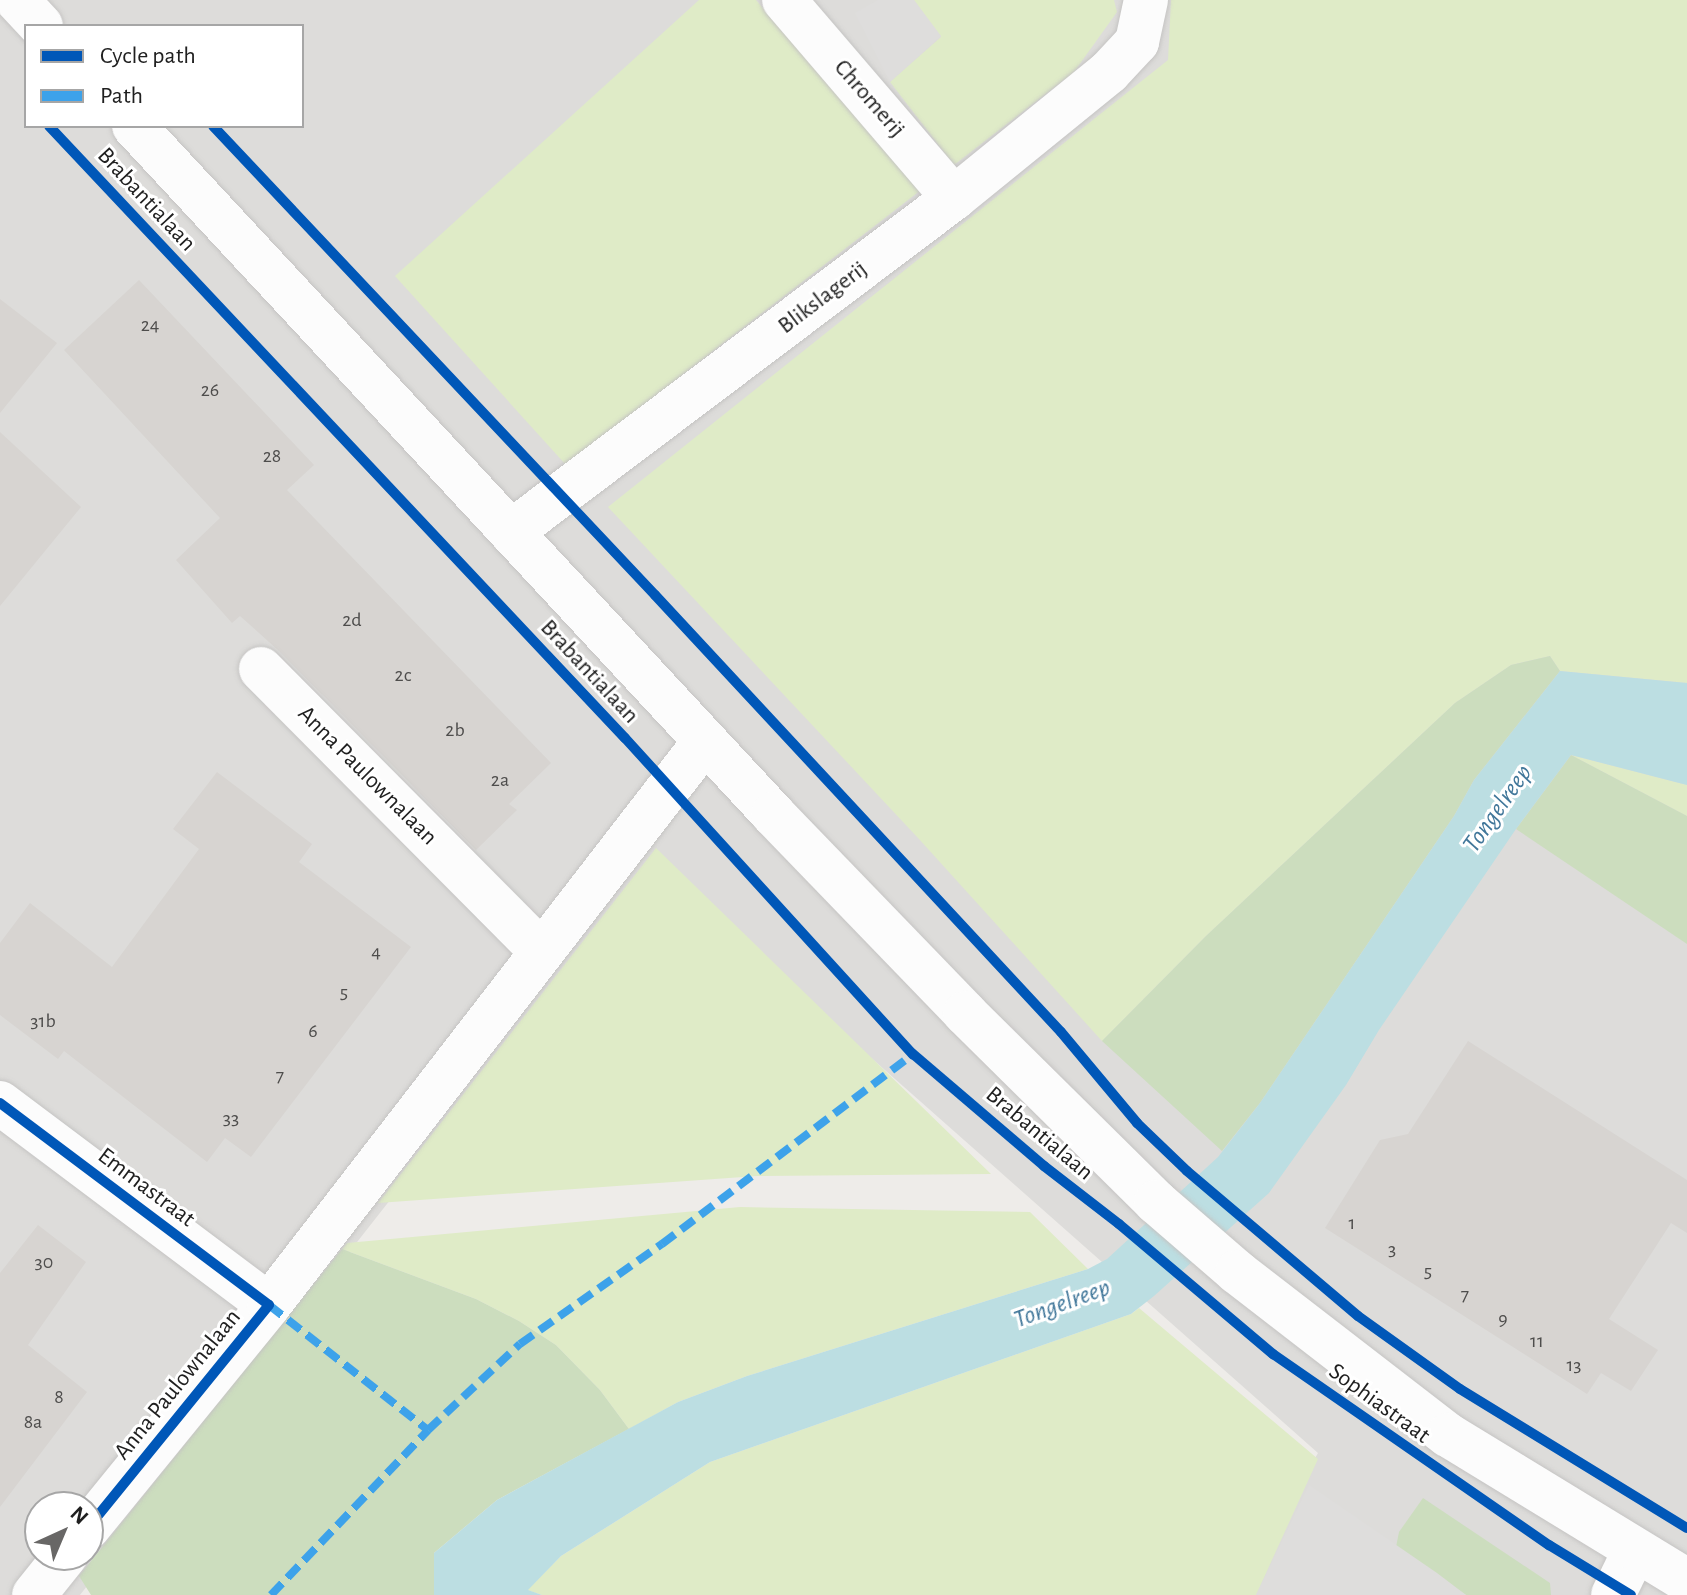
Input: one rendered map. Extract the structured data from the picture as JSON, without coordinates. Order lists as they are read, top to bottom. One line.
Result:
{"streets":{"street":["Chromerij","Brabantialaan","Blikslagerij","Anna Paulownalaan","Emmastraat","Sophiastraat"]},"crossings":[["Chromerij","Blikslagerij"],["Brabantialaan","Blikslagerij"],["Brabantialaan","Anna Paulownalaan"],["Brabantialaan","Sophiastraat"],["Anna Paulownalaan","Emmastraat"]],"water":["Tongelreep"],"house_numbers":["24","26","28","2d","2c","2b","2a","4","5","31b","6","7","33","1","3","30","5","7","9","11","13","8","8a"],"legend":["Cycle path","Path"],"north":"top right"}
